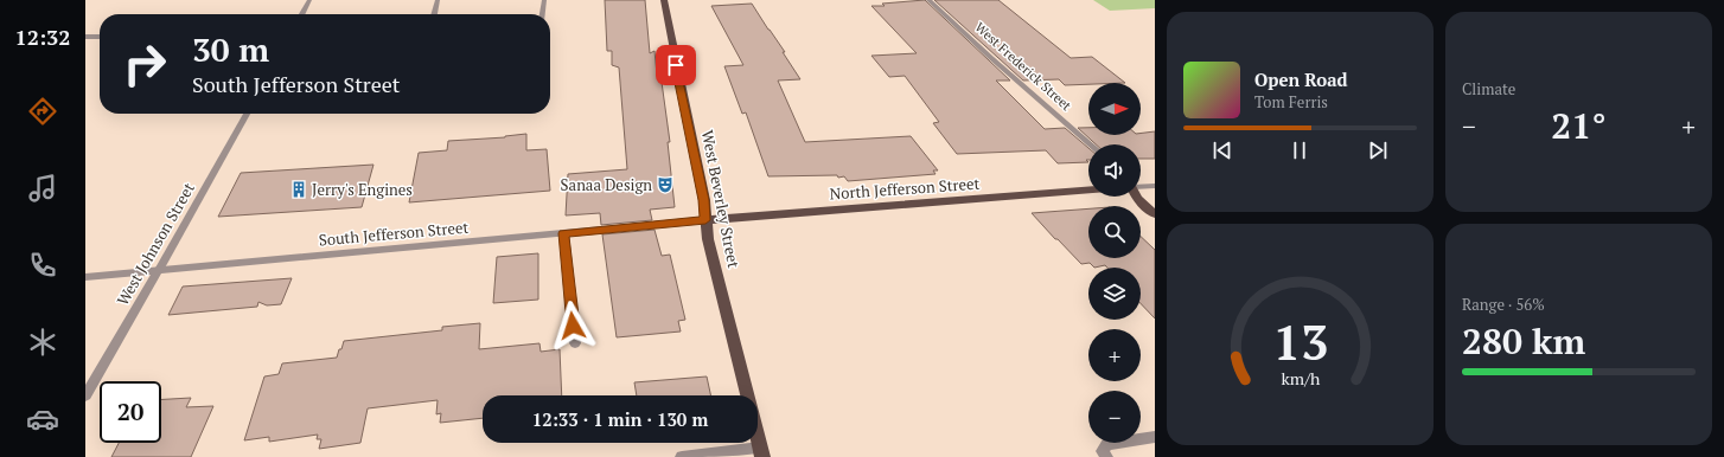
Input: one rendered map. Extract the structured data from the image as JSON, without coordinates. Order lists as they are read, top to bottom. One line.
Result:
{"streets":{"main road":["North Jefferson Street","West Beverley Street"],"street":["West Frederick Street","South Jefferson Street","West Johnson Street"]},"crossings":[["North Jefferson Street","West Beverley Street"],["North Jefferson Street","South Jefferson Street"],["West Beverley Street","South Jefferson Street"],["South Jefferson Street","West Johnson Street"]],"places":{"theatre":["Sanaa Design"],"building":["Jerry's Engines"]},"north":"right","page":{"tabs":"12:32","tile":["Climate",["Range · 56%","280 km"]],"turn":["30 m","South Jefferson Street"],"song":["Open Road","Tom Ferris"],"map_buttons":["+","−"],"heat":["−","21°","+"],"limit":"20","trip":"12:33 · 1 min · 130 m","gauge":["13","km/h"]}}
